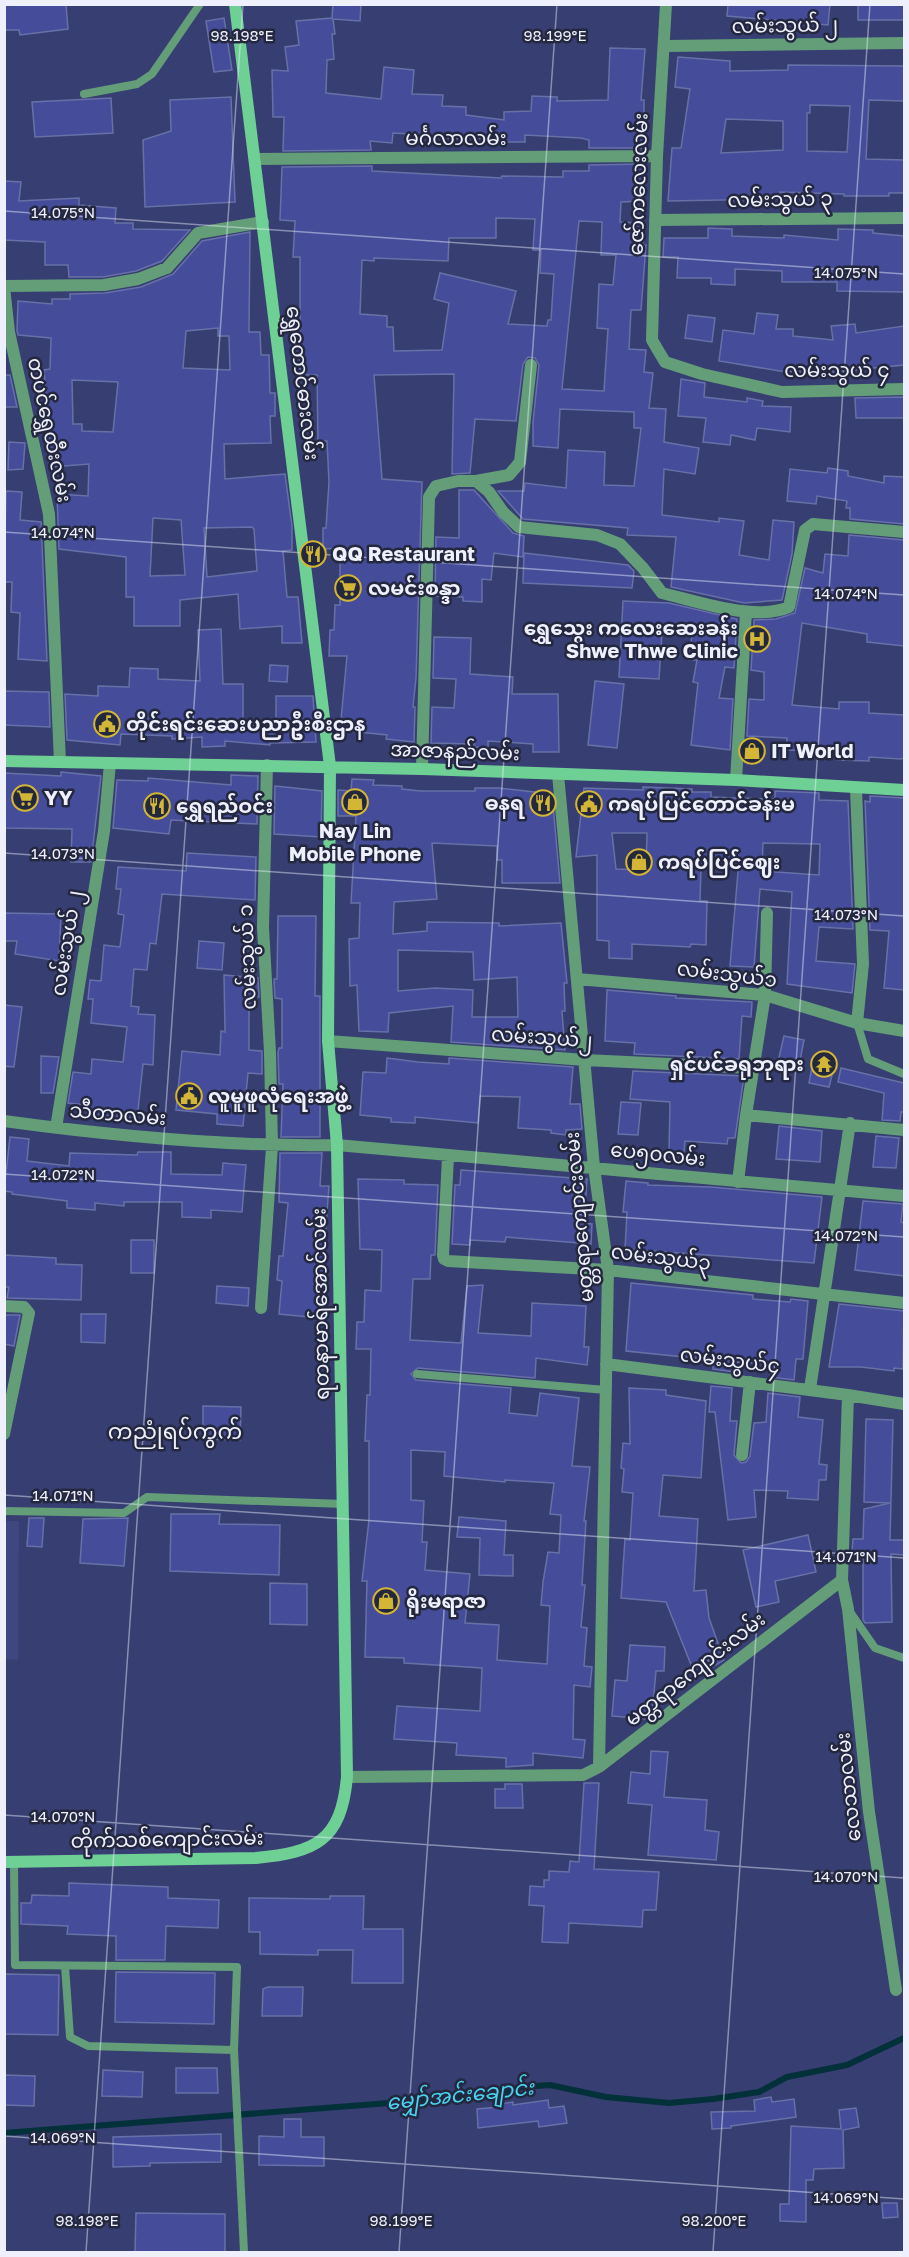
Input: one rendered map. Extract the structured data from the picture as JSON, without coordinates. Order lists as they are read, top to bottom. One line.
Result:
{"streets":{"street":["လမ်းသွယ် ၂","မင်္ဂလာလမ်း","ဇော်ကလေးလမ်း","လမ်းသွယ် ၃","လမ်းသွယ် ၄","ရွှေတောင်ဓားလမ်း","တပင်ရွှေထီးလမ်း","အာဇာနည်လမ်း","လမ်းသွယ် ၁","လမ်းသွယ်၁","လမ်းသွယ်၂","သီတာလမ်း","ပေ၅၀လမ်း","မတ္တရာကျောင်းလမ်း","လမ်းသွယ်၃","ရတနာမာရ်အောင်လမ်း","လမ်းသွယ်၄","လေသာလမ်း","တိုက်သစ်ကျောင်းလမ်း"]},"crossings":[["လမ်းသွယ် ၂","ဇော်ကလေးလမ်း"],["လမ်းသွယ် ၂","အာဇာနည်လမ်း"],["လမ်းသွယ် ၂","သီတာလမ်း"],["မင်္ဂလာလမ်း","ဇော်ကလေးလမ်း"],["မင်္ဂလာလမ်း","ရွှေတောင်ဓားလမ်း"],["ဇော်ကလေးလမ်း","လမ်းသွယ် ၃"],["ဇော်ကလေးလမ်း","လမ်းသွယ် ၄"],["ရွှေတောင်ဓားလမ်း","အာဇာနည်လမ်း"],["ရွှေတောင်ဓားလမ်း","ရတနာမာရ်အောင်လမ်း"],["တပင်ရွှေထီးလမ်း","အာဇာနည်လမ်း"],["အာဇာနည်လမ်း","လမ်းသွယ် ၁"],["အာဇာနည်လမ်း","မတ္တရာကျောင်းလမ်း"],["အာဇာနည်လမ်း","ရတနာမာရ်အောင်လမ်း"],["လမ်းသွယ် ၁","သီတာလမ်း"],["လမ်းသွယ်၁","မတ္တရာကျောင်းလမ်း"],["လမ်းသွယ်၂","မတ္တရာကျောင်းလမ်း"],["လမ်းသွယ်၂","ရတနာမာရ်အောင်လမ်း"],["သီတာလမ်း","ပေ၅၀လမ်း"],["သီတာလမ်း","ရတနာမာရ်အောင်လမ်း"],["ပေ၅၀လမ်း","မတ္တရာကျောင်းလမ်း"],["ပေ၅၀လမ်း","လမ်းသွယ်၃"],["ပေ၅၀လမ်း","ရတနာမာရ်အောင်လမ်း"],["မတ္တရာကျောင်းလမ်း","လမ်းသွယ်၃"],["မတ္တရာကျောင်းလမ်း","ရတနာမာရ်အောင်လမ်း"],["မတ္တရာကျောင်းလမ်း","လမ်းသွယ်၄"],["မတ္တရာကျောင်းလမ်း","လေသာလမ်း"],["ရတနာမာရ်အောင်လမ်း","တိုက်သစ်ကျောင်းလမ်း"],["လမ်းသွယ်၄","လေသာလမ်း"]],"districts":["ကညုံရပ်ကွက်"],"water":["မျှော်အင်းချောင်း"],"places":{"restaurant":["QQ Restaurant","ဓနရ","ရွှေရည်ဝင်း"],"supermarket":["လမင်းစန္ဒာ","YY"],"hospital":["ရွှေသွေး ကလေးဆေးခန်း Shwe Thwe Clinic"],"public building":["တိုင်းရင်းဆေးပညာဦးစီးဌာန","ကရပ်ပြင်တောင်ခန်းမ","လူမူဖူလုံရေးအဖွဲ့"],"shop":["IT World","Nay Lin Mobile Phone","ကရပ်ပြင်ဈေး","ရိုးမရာဇာ"],"temple":["ရှင်ပင်ခရုဘုရား"]},"coordinates":["98.198°E","98.199°E","14.075°N","14.074°N","14.073°N","14.072°N","14.071°N","14.070°N","14.069°N","98.200°E"]}
